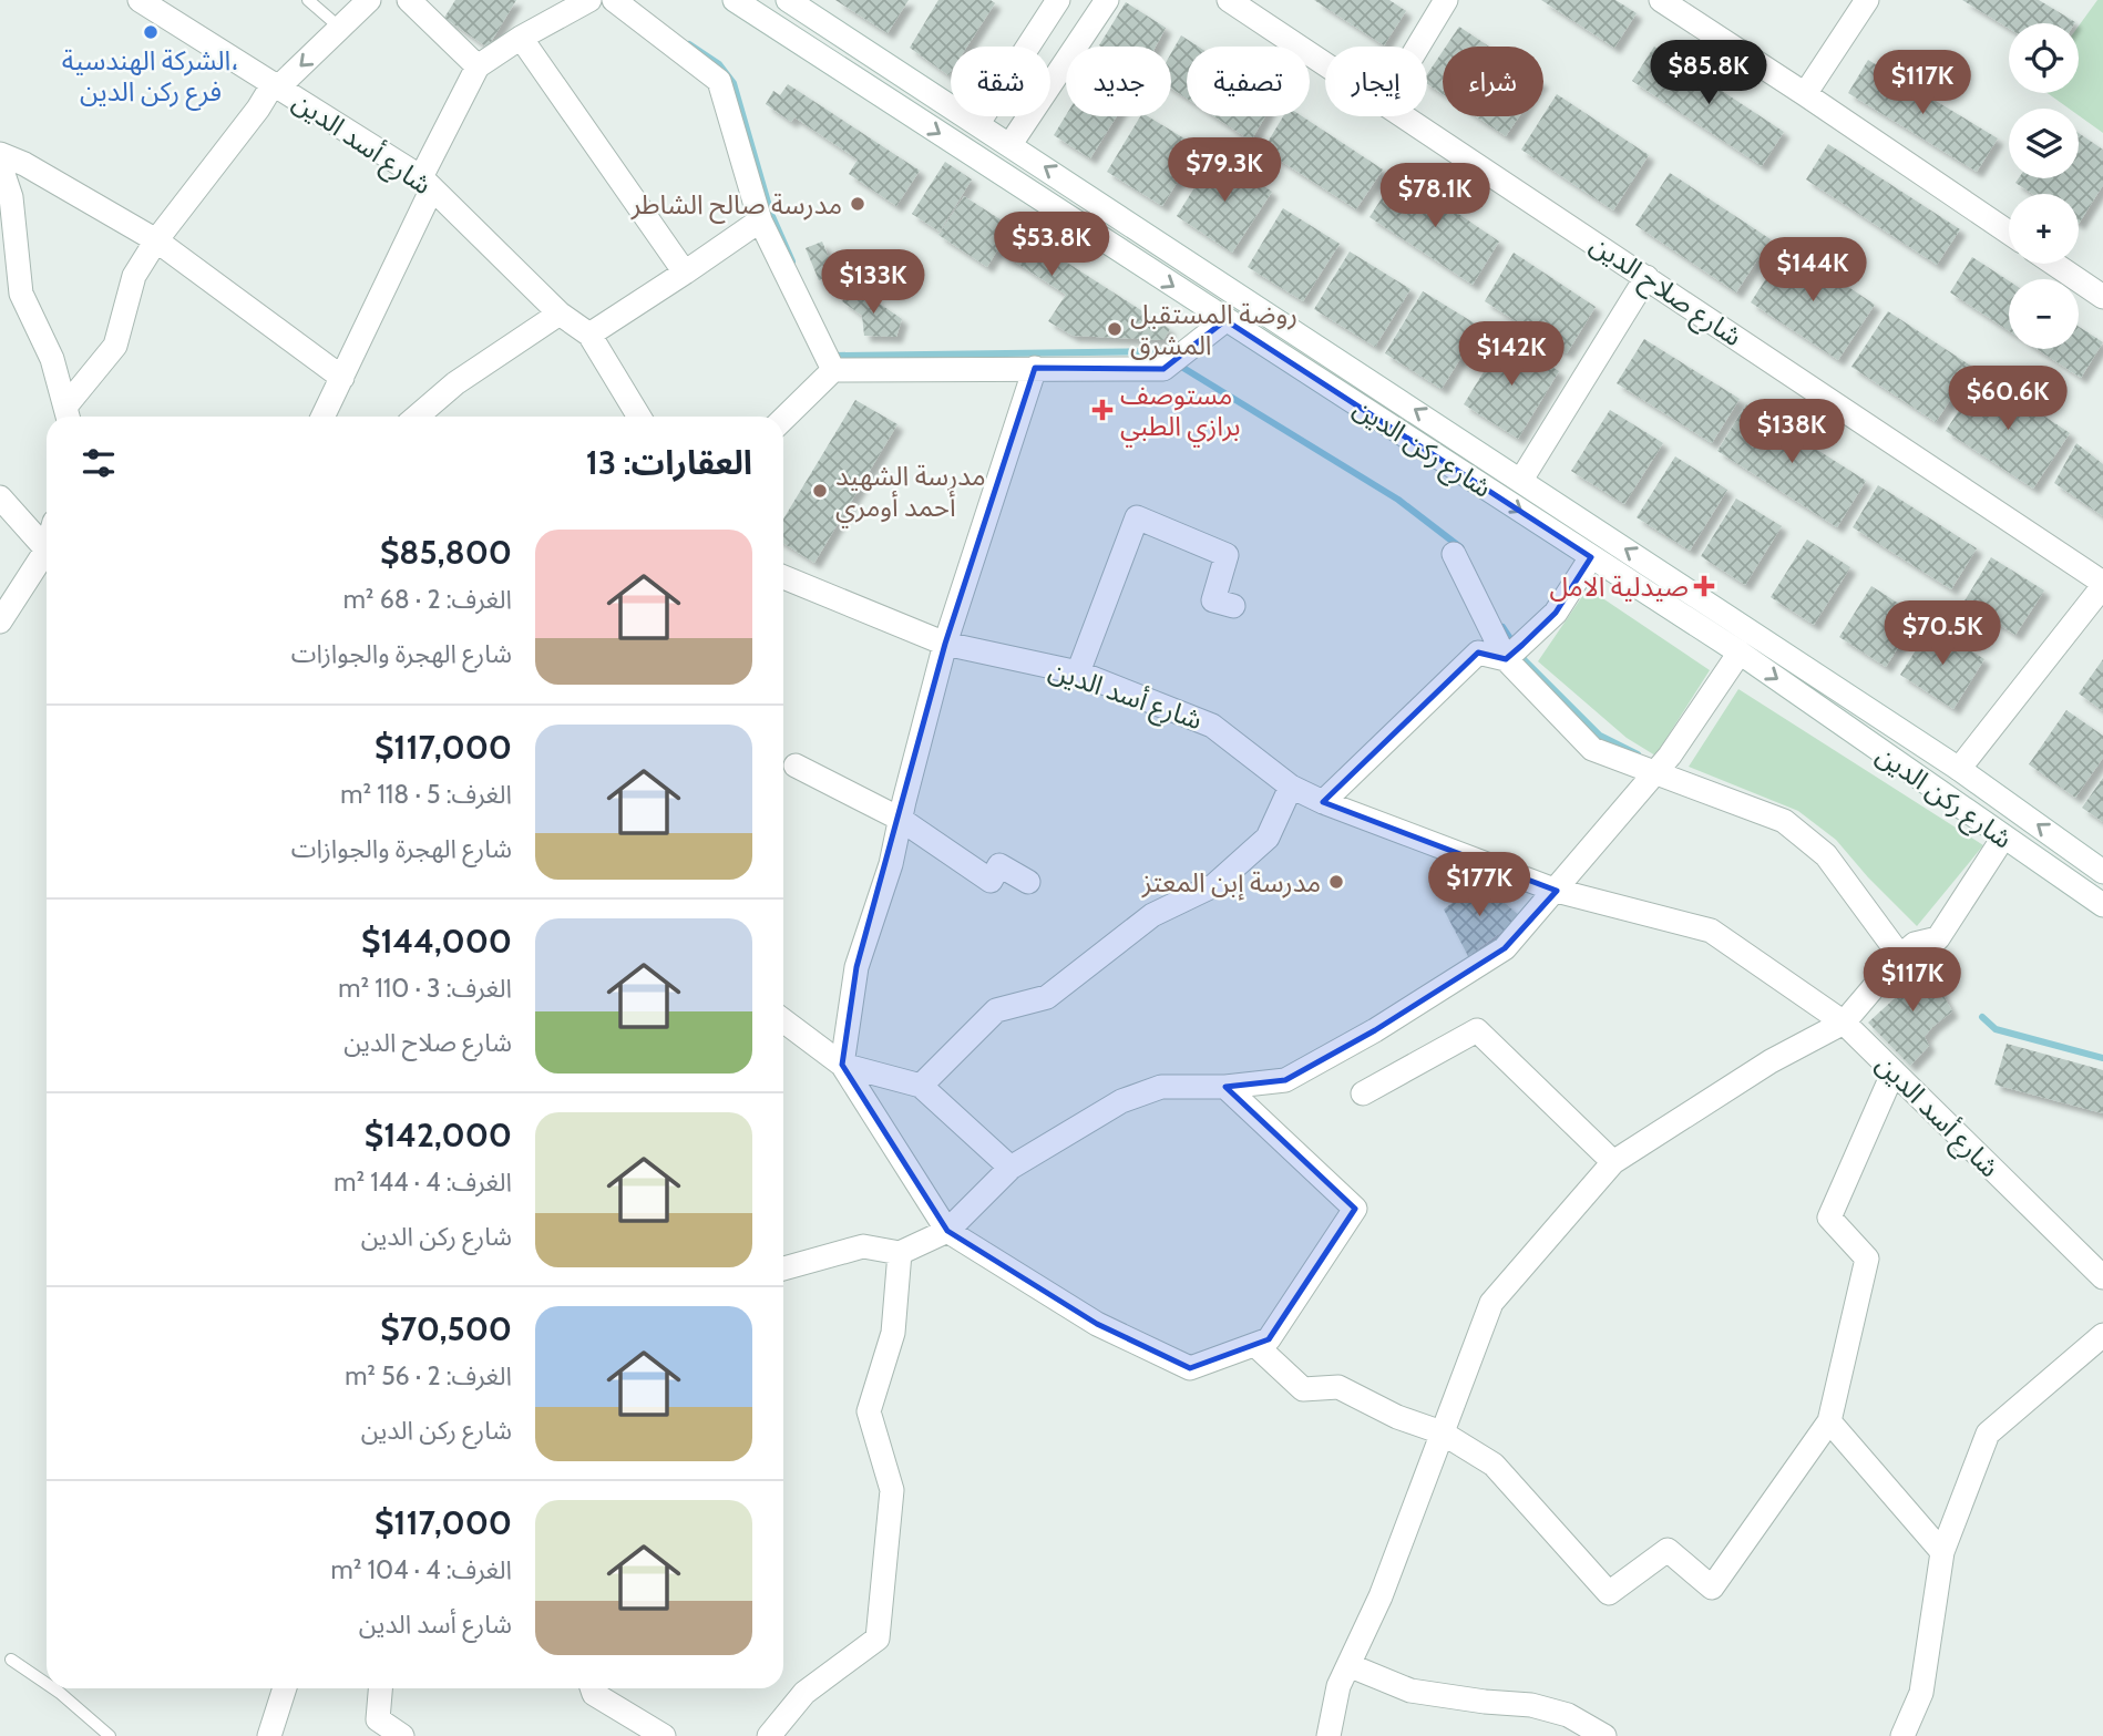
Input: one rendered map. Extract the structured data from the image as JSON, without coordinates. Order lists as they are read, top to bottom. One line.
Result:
{"streets":{"street":["شارع أسد الدين","شارع صلاح الدين","شارع ركن الدين"]},"places":{"other":["الشركة الهندسية، فرع ركن الدين","مدرسة صالح الشاطر","روضة المستقبل المشرق","مدرسة الشهيد أحمد أومري","مدرسة إبن المعتز"],"health":["مستوصف برازي الطبي","صيدلية الامل"]},"page":{"map_buttons":["+","−"],"price":["$85.8K","$117K","$79.3K","$78.1K","$53.8K","$144K","$133K","$142K","$60.6K","$138K","$70.5K","$177K","$117K"],"chip":["شراء","إيجار","تصفية","جديد","شقة"],"heading":"العقارات: 13","list":[{"name":"$85,800","note":"الغرف: 2 · 68 m² · شارع الهجرة والجوازات"},{"name":"$117,000","note":"الغرف: 5 · 118 m² · شارع الهجرة والجوازات"},{"name":"$144,000","note":"الغرف: 3 · 110 m² · شارع صلاح الدين"},{"name":"$142,000","note":"الغرف: 4 · 144 m² · شارع ركن الدين"},{"name":"$70,500","note":"الغرف: 2 · 56 m² · شارع ركن الدين"},{"name":"$117,000","note":"الغرف: 4 · 104 m² · شارع أسد الدين"}]}}
